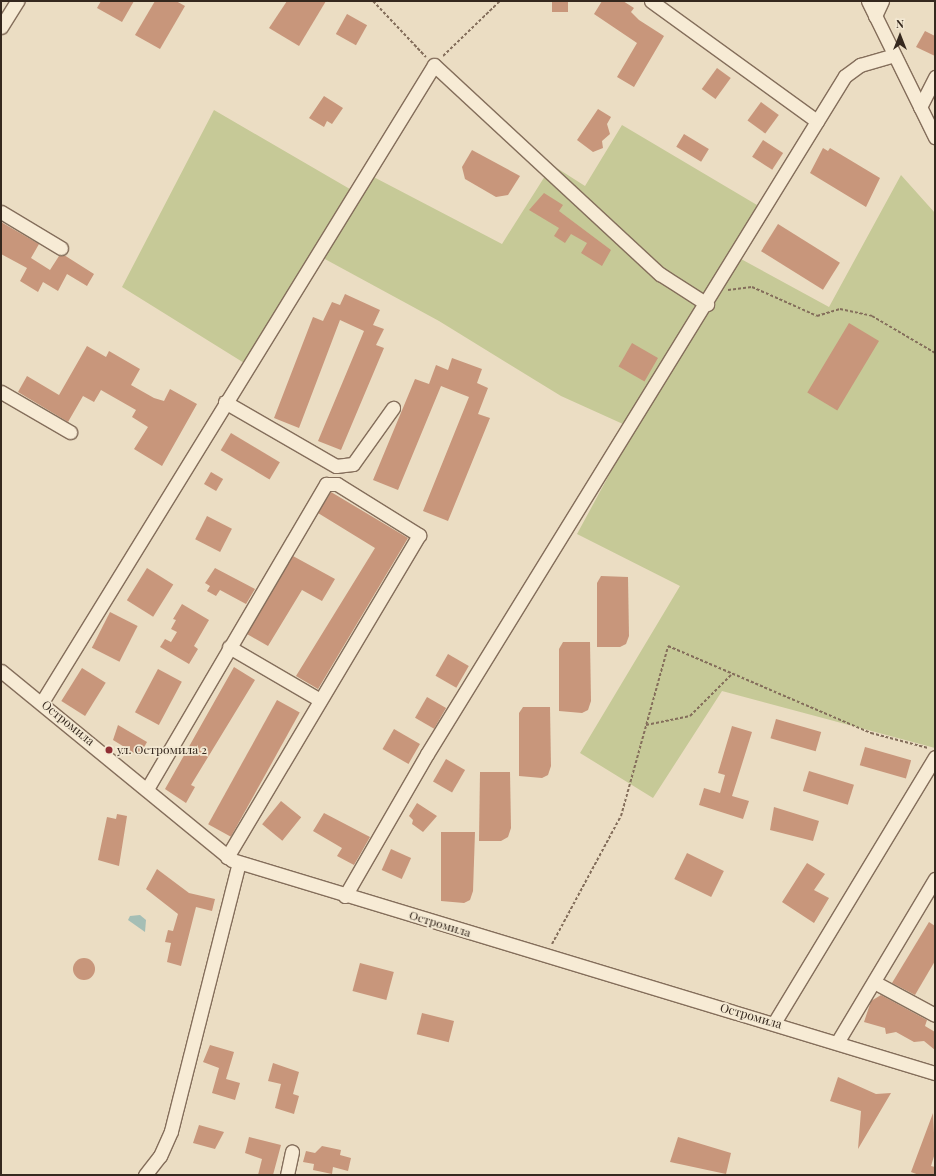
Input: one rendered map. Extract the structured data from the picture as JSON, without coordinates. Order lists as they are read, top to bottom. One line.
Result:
{"streets":{"street":["Остромила"]},"places":["ул. Остромила 2"],"north":"top"}
